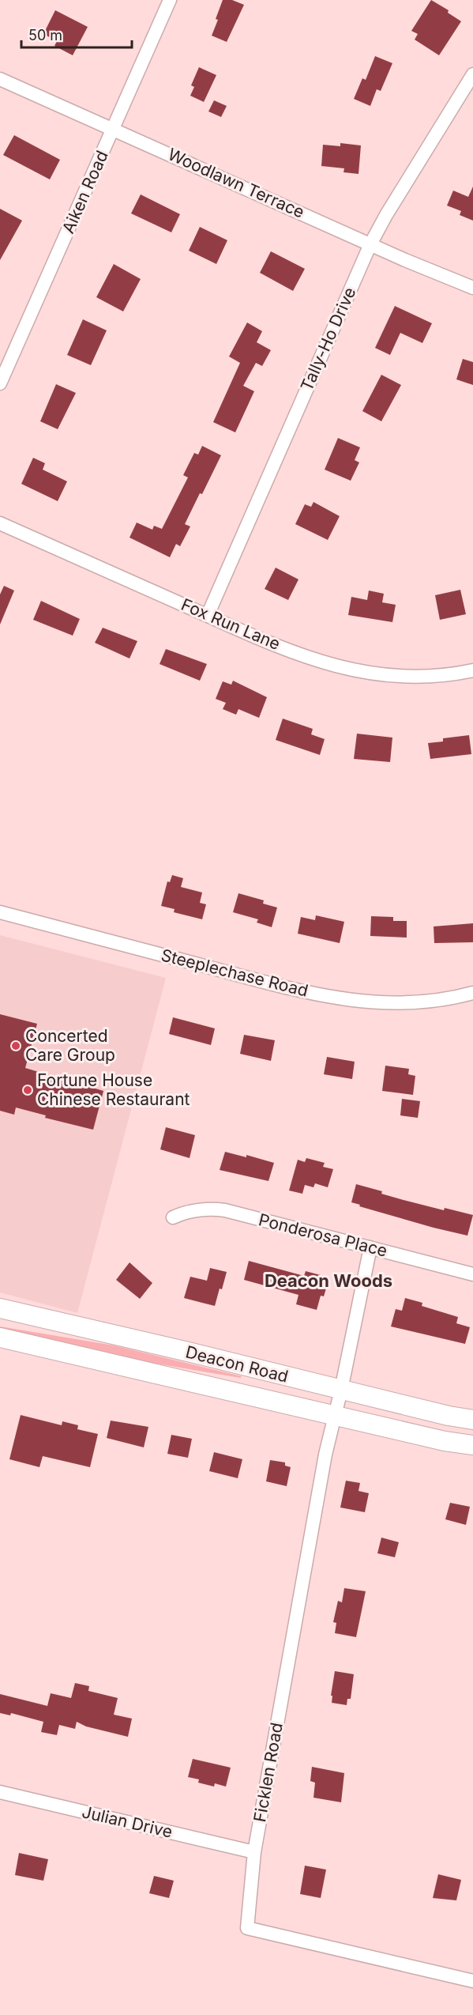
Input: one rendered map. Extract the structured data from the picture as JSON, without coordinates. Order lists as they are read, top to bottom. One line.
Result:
{"streets":{"main road":["Deacon Road"],"street":["Woodlawn Terrace","Aiken Road","Tally-Ho Drive","Fox Run Lane","Steeplechase Road","Ponderosa Place","Ficklen Road","Julian Drive"]},"crossings":[["Woodlawn Terrace","Aiken Road"],["Woodlawn Terrace","Tally-Ho Drive"],["Tally-Ho Drive","Fox Run Lane"],["Ponderosa Place","Ficklen Road"],["Deacon Road","Ficklen Road"],["Ficklen Road","Julian Drive"]],"districts":["Deacon Woods"],"places":["Concerted Care Group","Fortune House Chinese Restaurant"],"scale_bar":"50 m"}
